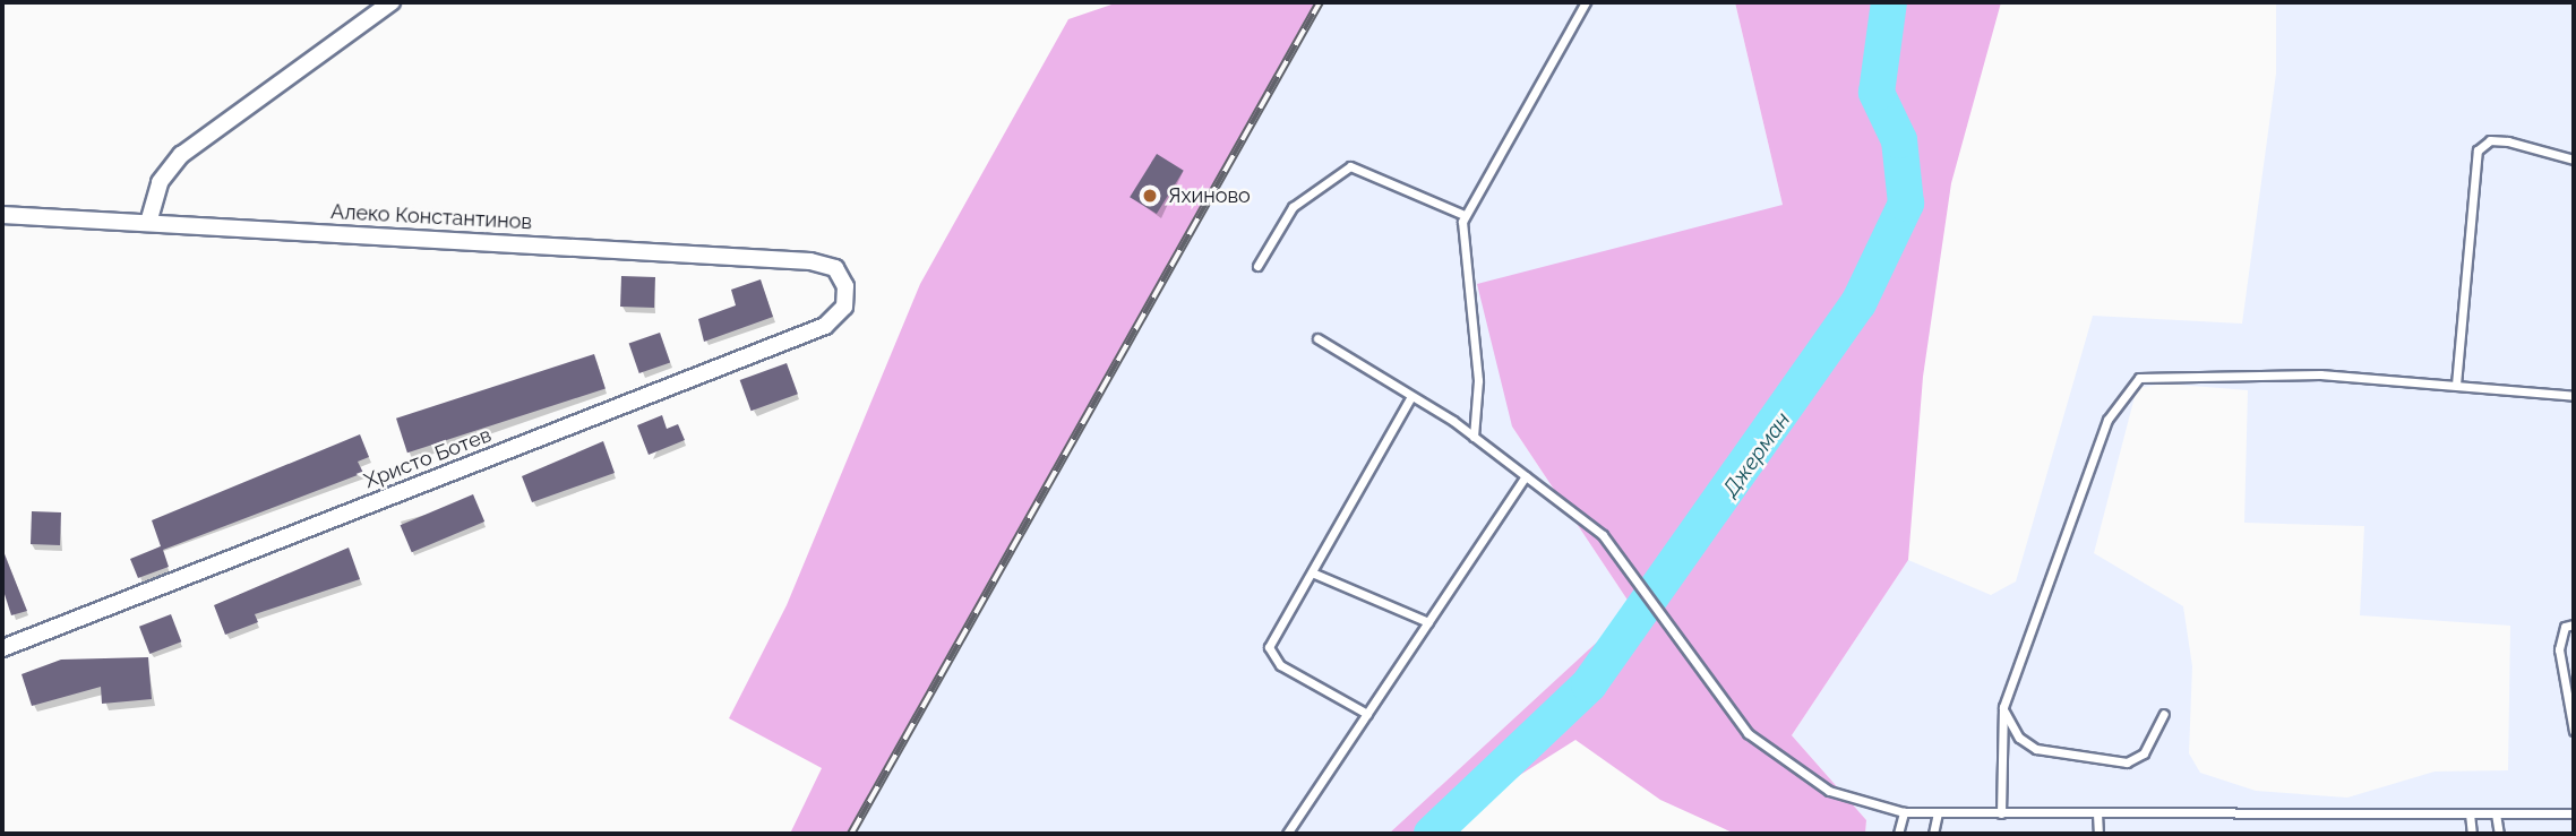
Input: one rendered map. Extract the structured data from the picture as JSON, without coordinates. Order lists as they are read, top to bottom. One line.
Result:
{"streets":{"street":["Алеко Константинов","Христо Ботев"]},"crossings":[["Алеко Константинов","Христо Ботев"]],"water":["Джерман"],"places":["Яхиново"]}
